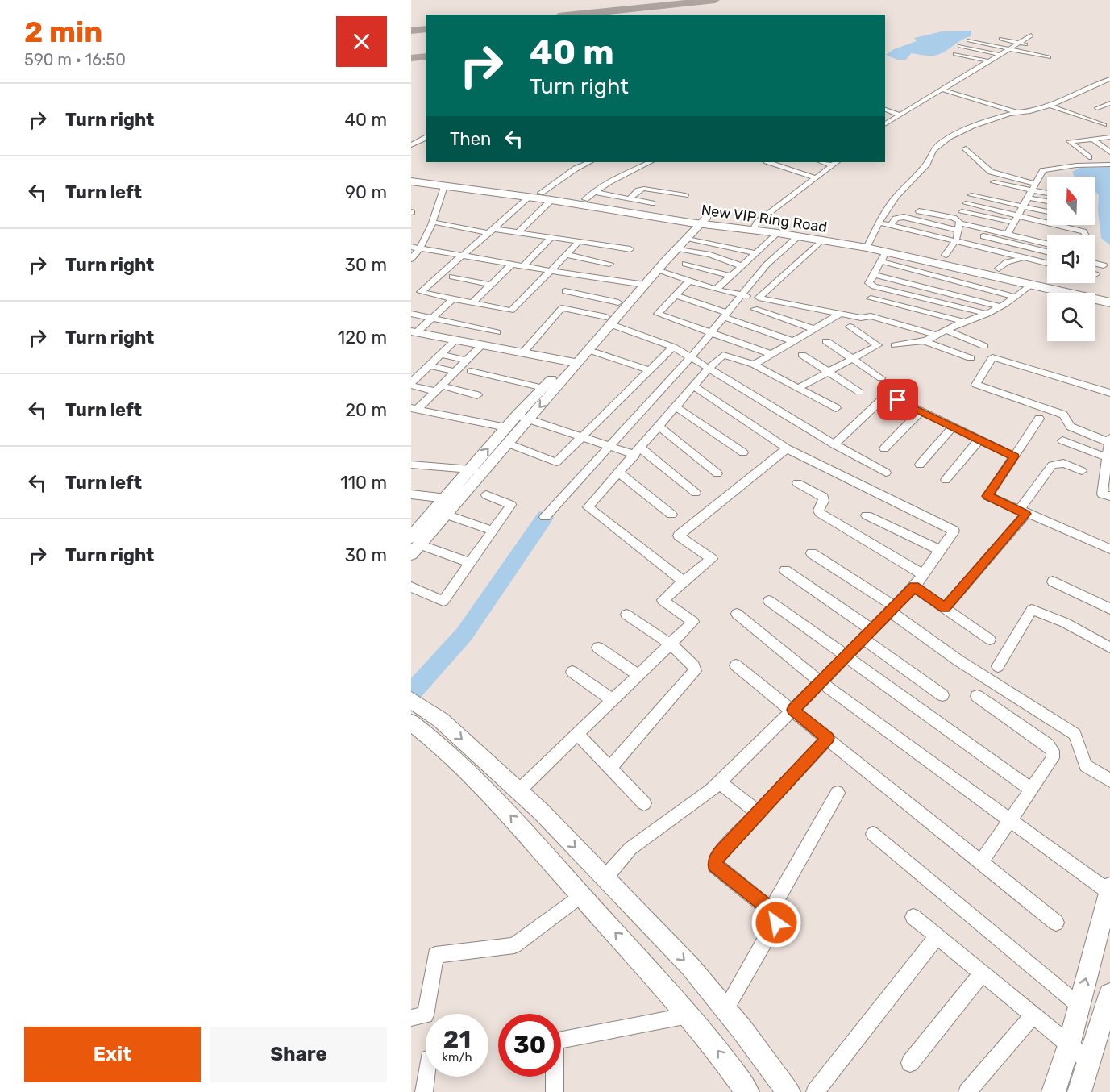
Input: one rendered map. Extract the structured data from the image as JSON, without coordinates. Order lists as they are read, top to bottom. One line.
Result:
{"streets":{"main road":["New VIP Ring Road"]},"north":"top","page":{"heading":["2 min","590 m · 16:50"],"turn":["40 m","Turn right"],"list":[{"name":"Turn right","value":"40 m"},{"name":"Turn left","value":"90 m"},{"name":"Turn right","value":"30 m"},{"name":"Turn right","value":"120 m"},{"name":"Turn left","value":"20 m"},{"name":"Turn left","value":"110 m"},{"name":"Turn right","value":"30 m"}],"then":"Then","speed":"21 km/h","limit":"30","buttons":["Exit","Share"]}}
